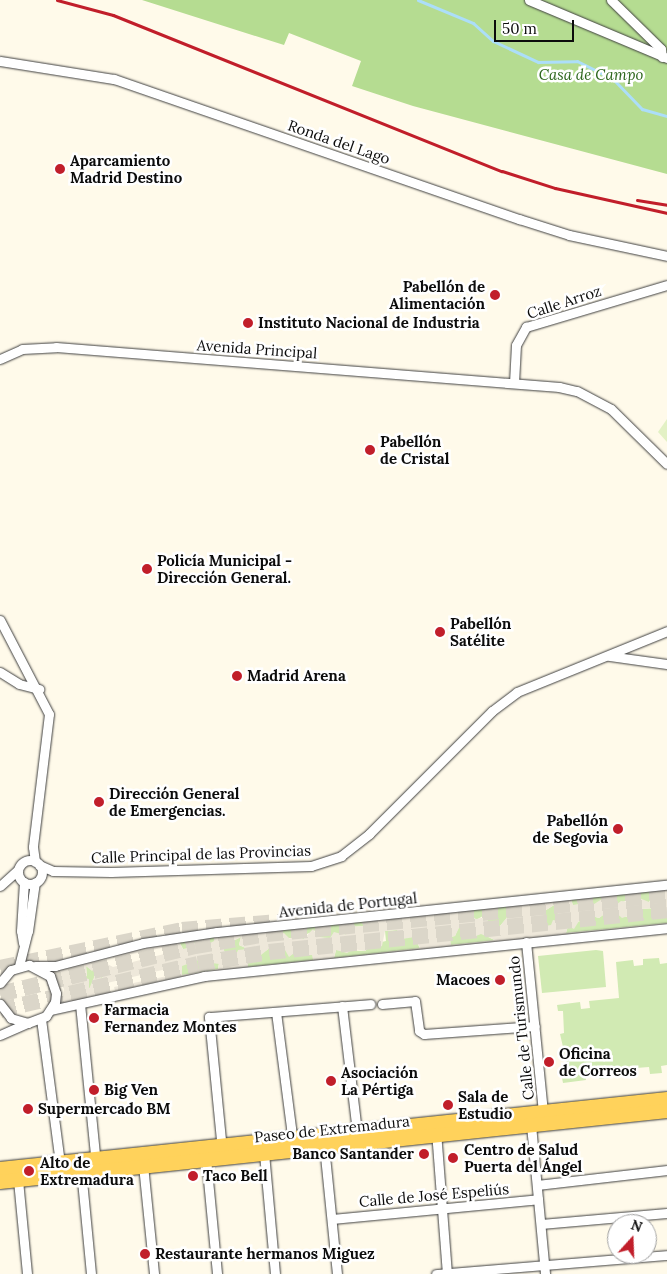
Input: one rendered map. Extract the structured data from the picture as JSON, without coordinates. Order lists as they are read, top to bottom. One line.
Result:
{"streets":{"main road":["Paseo de Extremadura"],"street":["Ronda del Lago","Calle Arroz","Avenida Principal","Calle Principal de las Provincias","Avenida de Portugal","Calle de Turismundo","Calle de José Espeliús"]},"crossings":[["Calle Arroz","Avenida Principal"],["Calle de Turismundo","Paseo de Extremadura"]],"parks":["Casa de Campo"],"places":["Aparcamiento Madrid Destino","Pabellón de Alimentación","Instituto Nacional de Industria","Pabellón de Cristal","Policía Municipal - Dirección General.","Pabellón Satélite","Madrid Arena","Dirección General de Emergencias.","Pabellón de Segovia","Macoes","Farmacia Fernandez Montes","Oficina de Correos","Asociación La Pértiga","Big Ven","Sala de Estudio","Supermercado BM","Banco Santander","Centro de Salud Puerta del Ángel","Alto de Extremadura","Taco Bell","Restaurante hermanos Miguez"],"scale_bar":"50 m","north":"top"}
